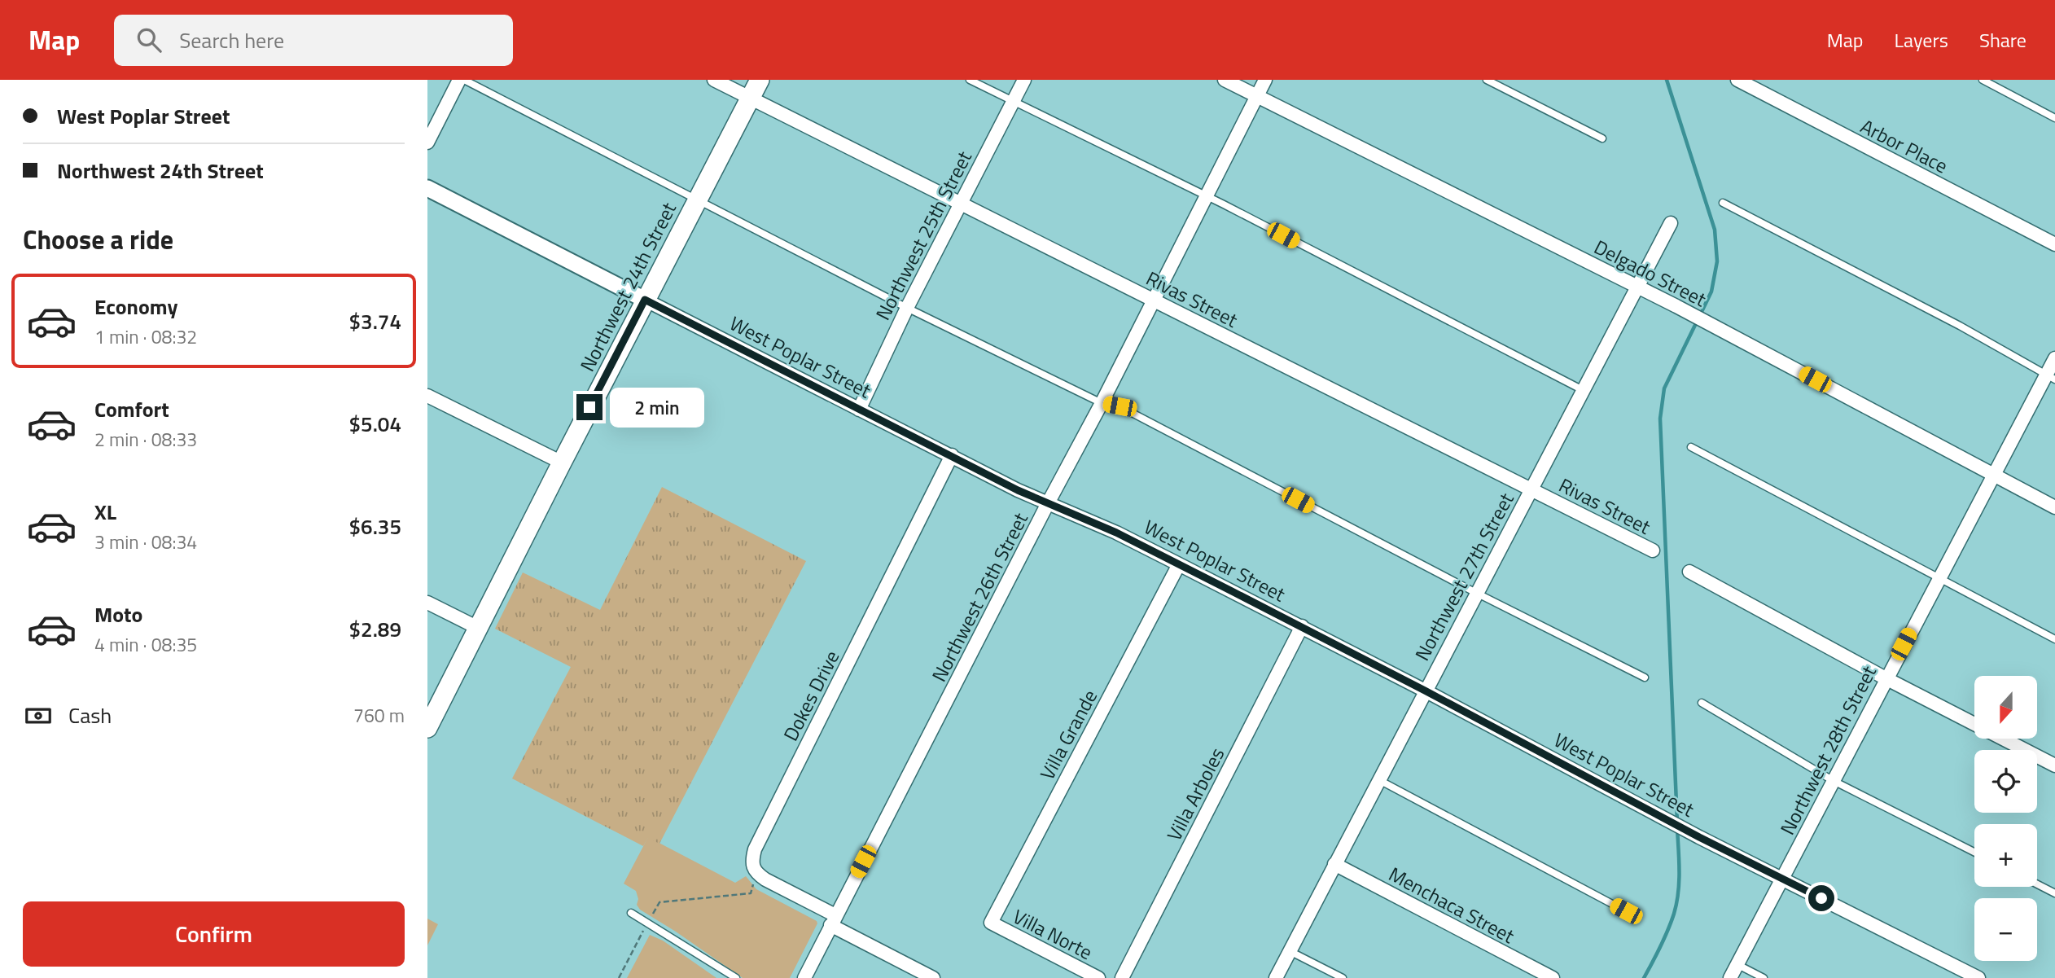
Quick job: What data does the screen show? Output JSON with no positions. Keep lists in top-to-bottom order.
{
  "streets": {
    "main road": ["Northwest 24th Street"],
    "street": [
      "Arbor Place",
      "Northwest 25th Street",
      "Delgado Street",
      "Rivas Street",
      "West Poplar Street",
      "Northwest 27th Street",
      "Northwest 26th Street",
      "Dokes Drive",
      "Villa Grande",
      "Northwest 28th Street",
      "Villa Arboles",
      "Menchaca Street",
      "Villa Norte"
    ]
  },
  "crossings": [
    ["Northwest 25th Street", "Rivas Street"],
    ["Northwest 25th Street", "West Poplar Street"],
    ["Delgado Street", "Northwest 27th Street"],
    ["Delgado Street", "Northwest 26th Street"],
    ["Delgado Street", "Northwest 28th Street"],
    ["Northwest 24th Street", "Rivas Street"],
    ["Northwest 24th Street", "West Poplar Street"],
    ["Rivas Street", "Northwest 27th Street"],
    ["Rivas Street", "Northwest 26th Street"],
    ["West Poplar Street", "Northwest 27th Street"],
    ["West Poplar Street", "Northwest 26th Street"],
    ["West Poplar Street", "Dokes Drive"],
    ["West Poplar Street", "Villa Grande"],
    ["West Poplar Street", "Northwest 28th Street"],
    ["West Poplar Street", "Villa Arboles"],
    ["Northwest 27th Street", "Menchaca Street"],
    ["Villa Grande", "Villa Norte"]
  ],
  "north": "bottom",
  "page": {
    "header": "Map",
    "search": "Search here",
    "nav": ["Map", "Layers", "Share"],
    "banner": ["West Poplar Street", "Northwest 24th Street"],
    "heading": "Choose a ride",
    "list": [
      {
        "name": "Economy",
        "note": "1 min · 08:32",
        "value": "$3.74"
      },
      {
        "name": "Comfort",
        "note": "2 min · 08:33",
        "value": "$5.04"
      },
      {
        "name": "XL",
        "note": "3 min · 08:34",
        "value": "$6.35"
      },
      {
        "name": "Moto",
        "note": "4 min · 08:35",
        "value": "$2.89"
      }
    ],
    "bubble": "2 min",
    "map_buttons": ["+", "−"],
    "pay": ["Cash", "760 m"],
    "buttons": "Confirm"
  }
}
